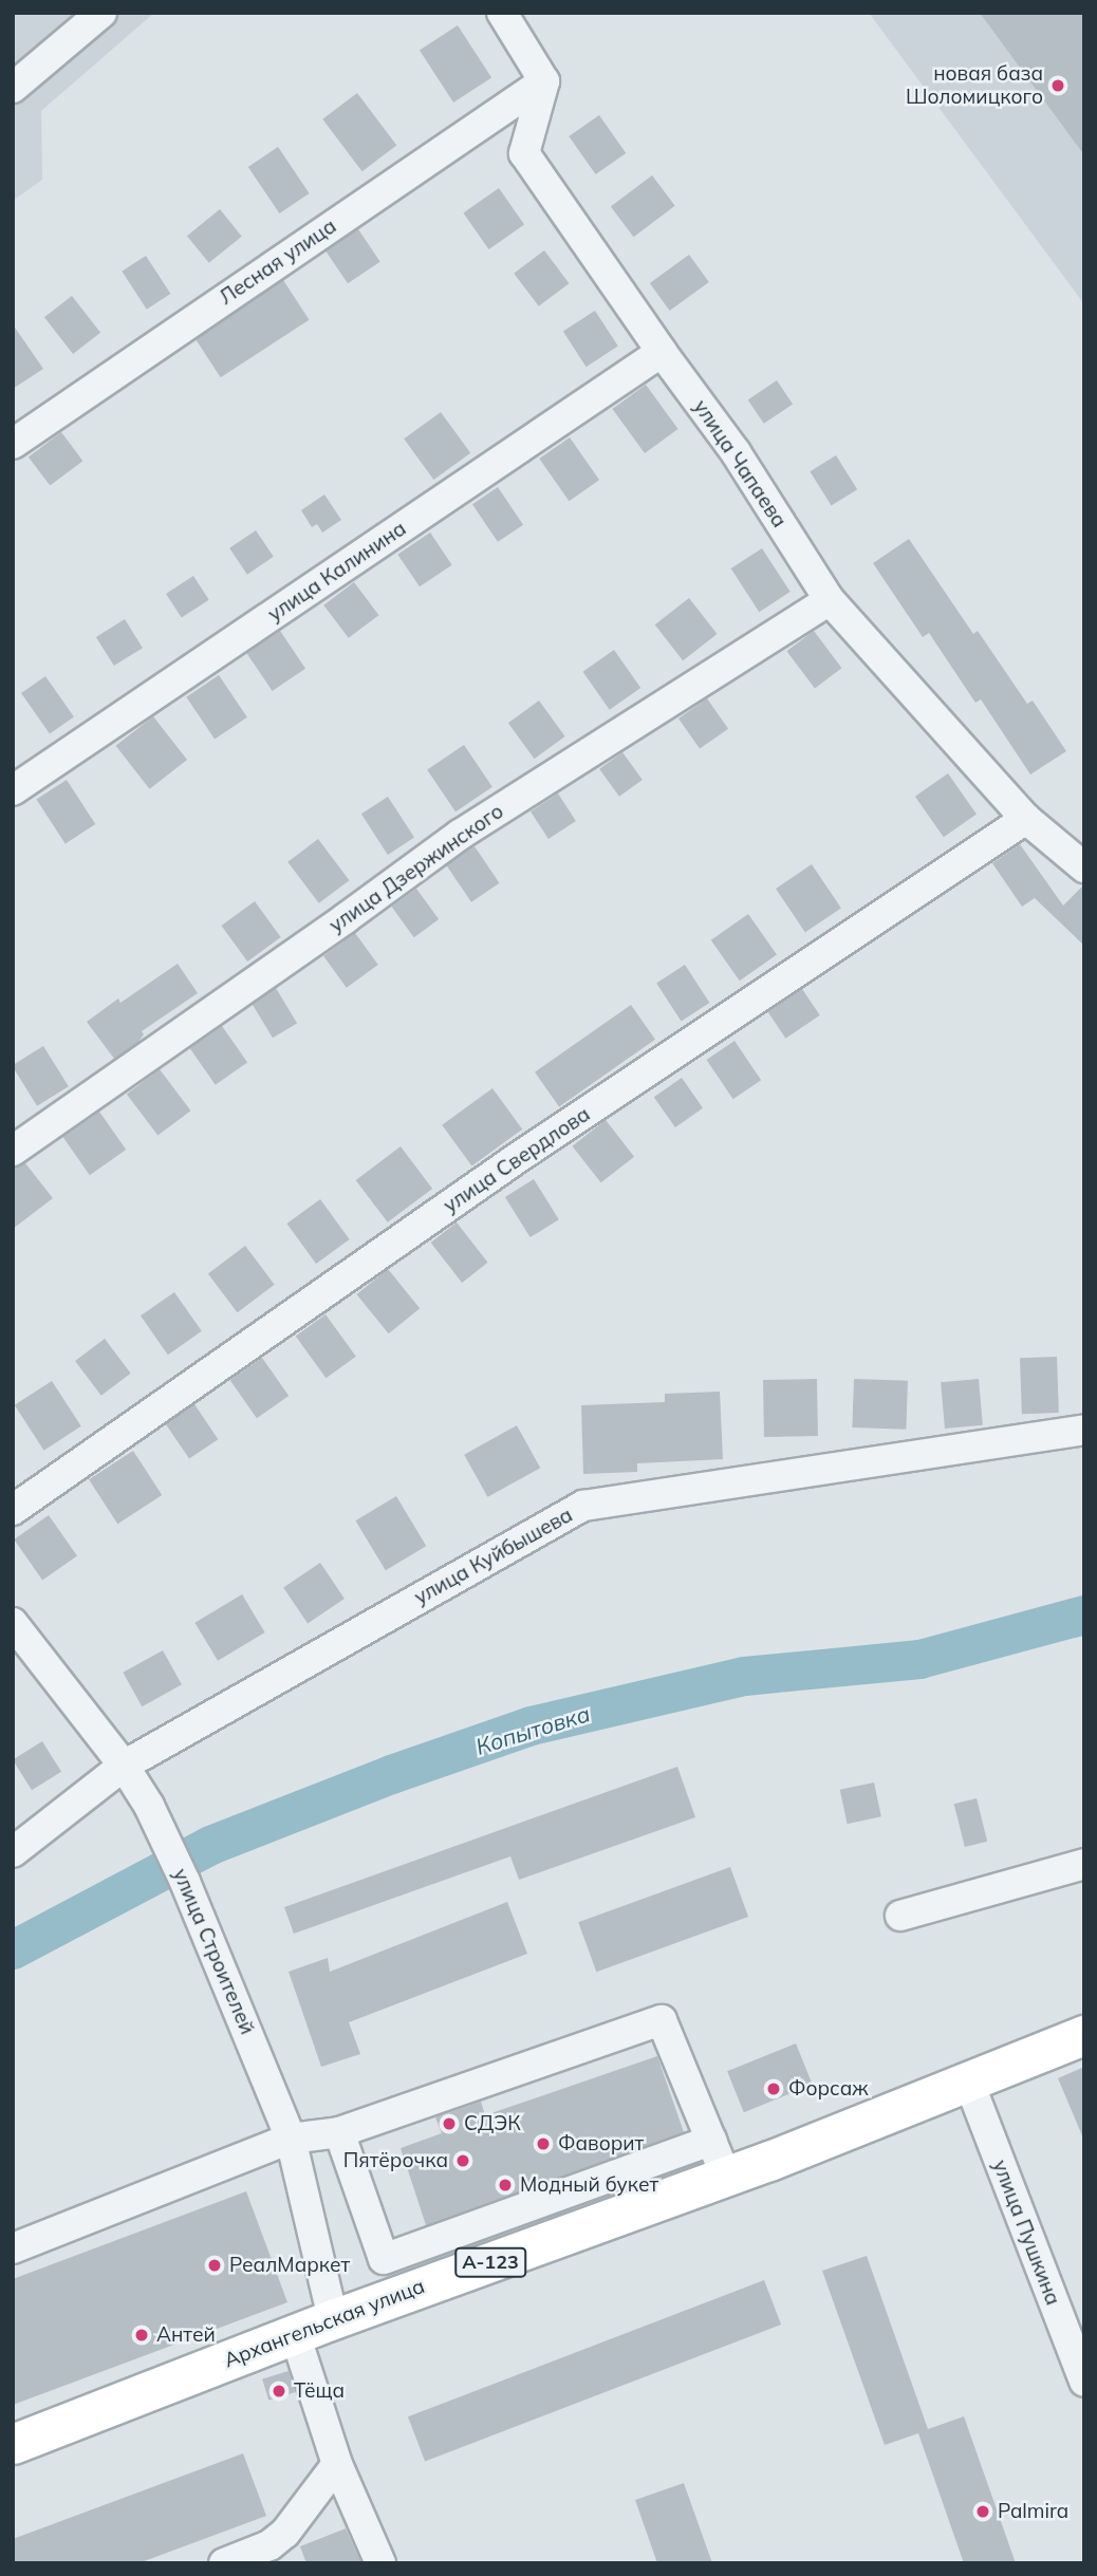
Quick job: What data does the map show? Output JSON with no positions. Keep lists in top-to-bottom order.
{
  "streets": {
    "main road": ["А-123", "Архангельская улица"],
    "street": [
      "Лесная улица",
      "улица Чапаева",
      "улица Калинина",
      "улица Дзержинского",
      "улица Свердлова",
      "улица Куйбышева",
      "улица Строителей",
      "улица Пушкина"
    ]
  },
  "crossings": [
    ["Лесная улица", "улица Чапаева"],
    ["улица Чапаева", "улица Калинина"],
    ["улица Чапаева", "улица Дзержинского"],
    ["улица Чапаева", "улица Свердлова"],
    ["улица Куйбышева", "улица Строителей"],
    ["улица Строителей", "Архангельская улица"],
    ["улица Пушкина", "А-123"],
    ["улица Пушкина", "Архангельская улица"],
    ["А-123", "Архангельская улица"]
  ],
  "water": ["Копытовка"],
  "places": [
    "новая база Шоломицкого",
    "Форсаж",
    "СДЭК",
    "Фаворит",
    "Пятёрочка",
    "Модный букет",
    "РеалМаркет",
    "Антей",
    "Тёща",
    "Palmira"
  ]
}
